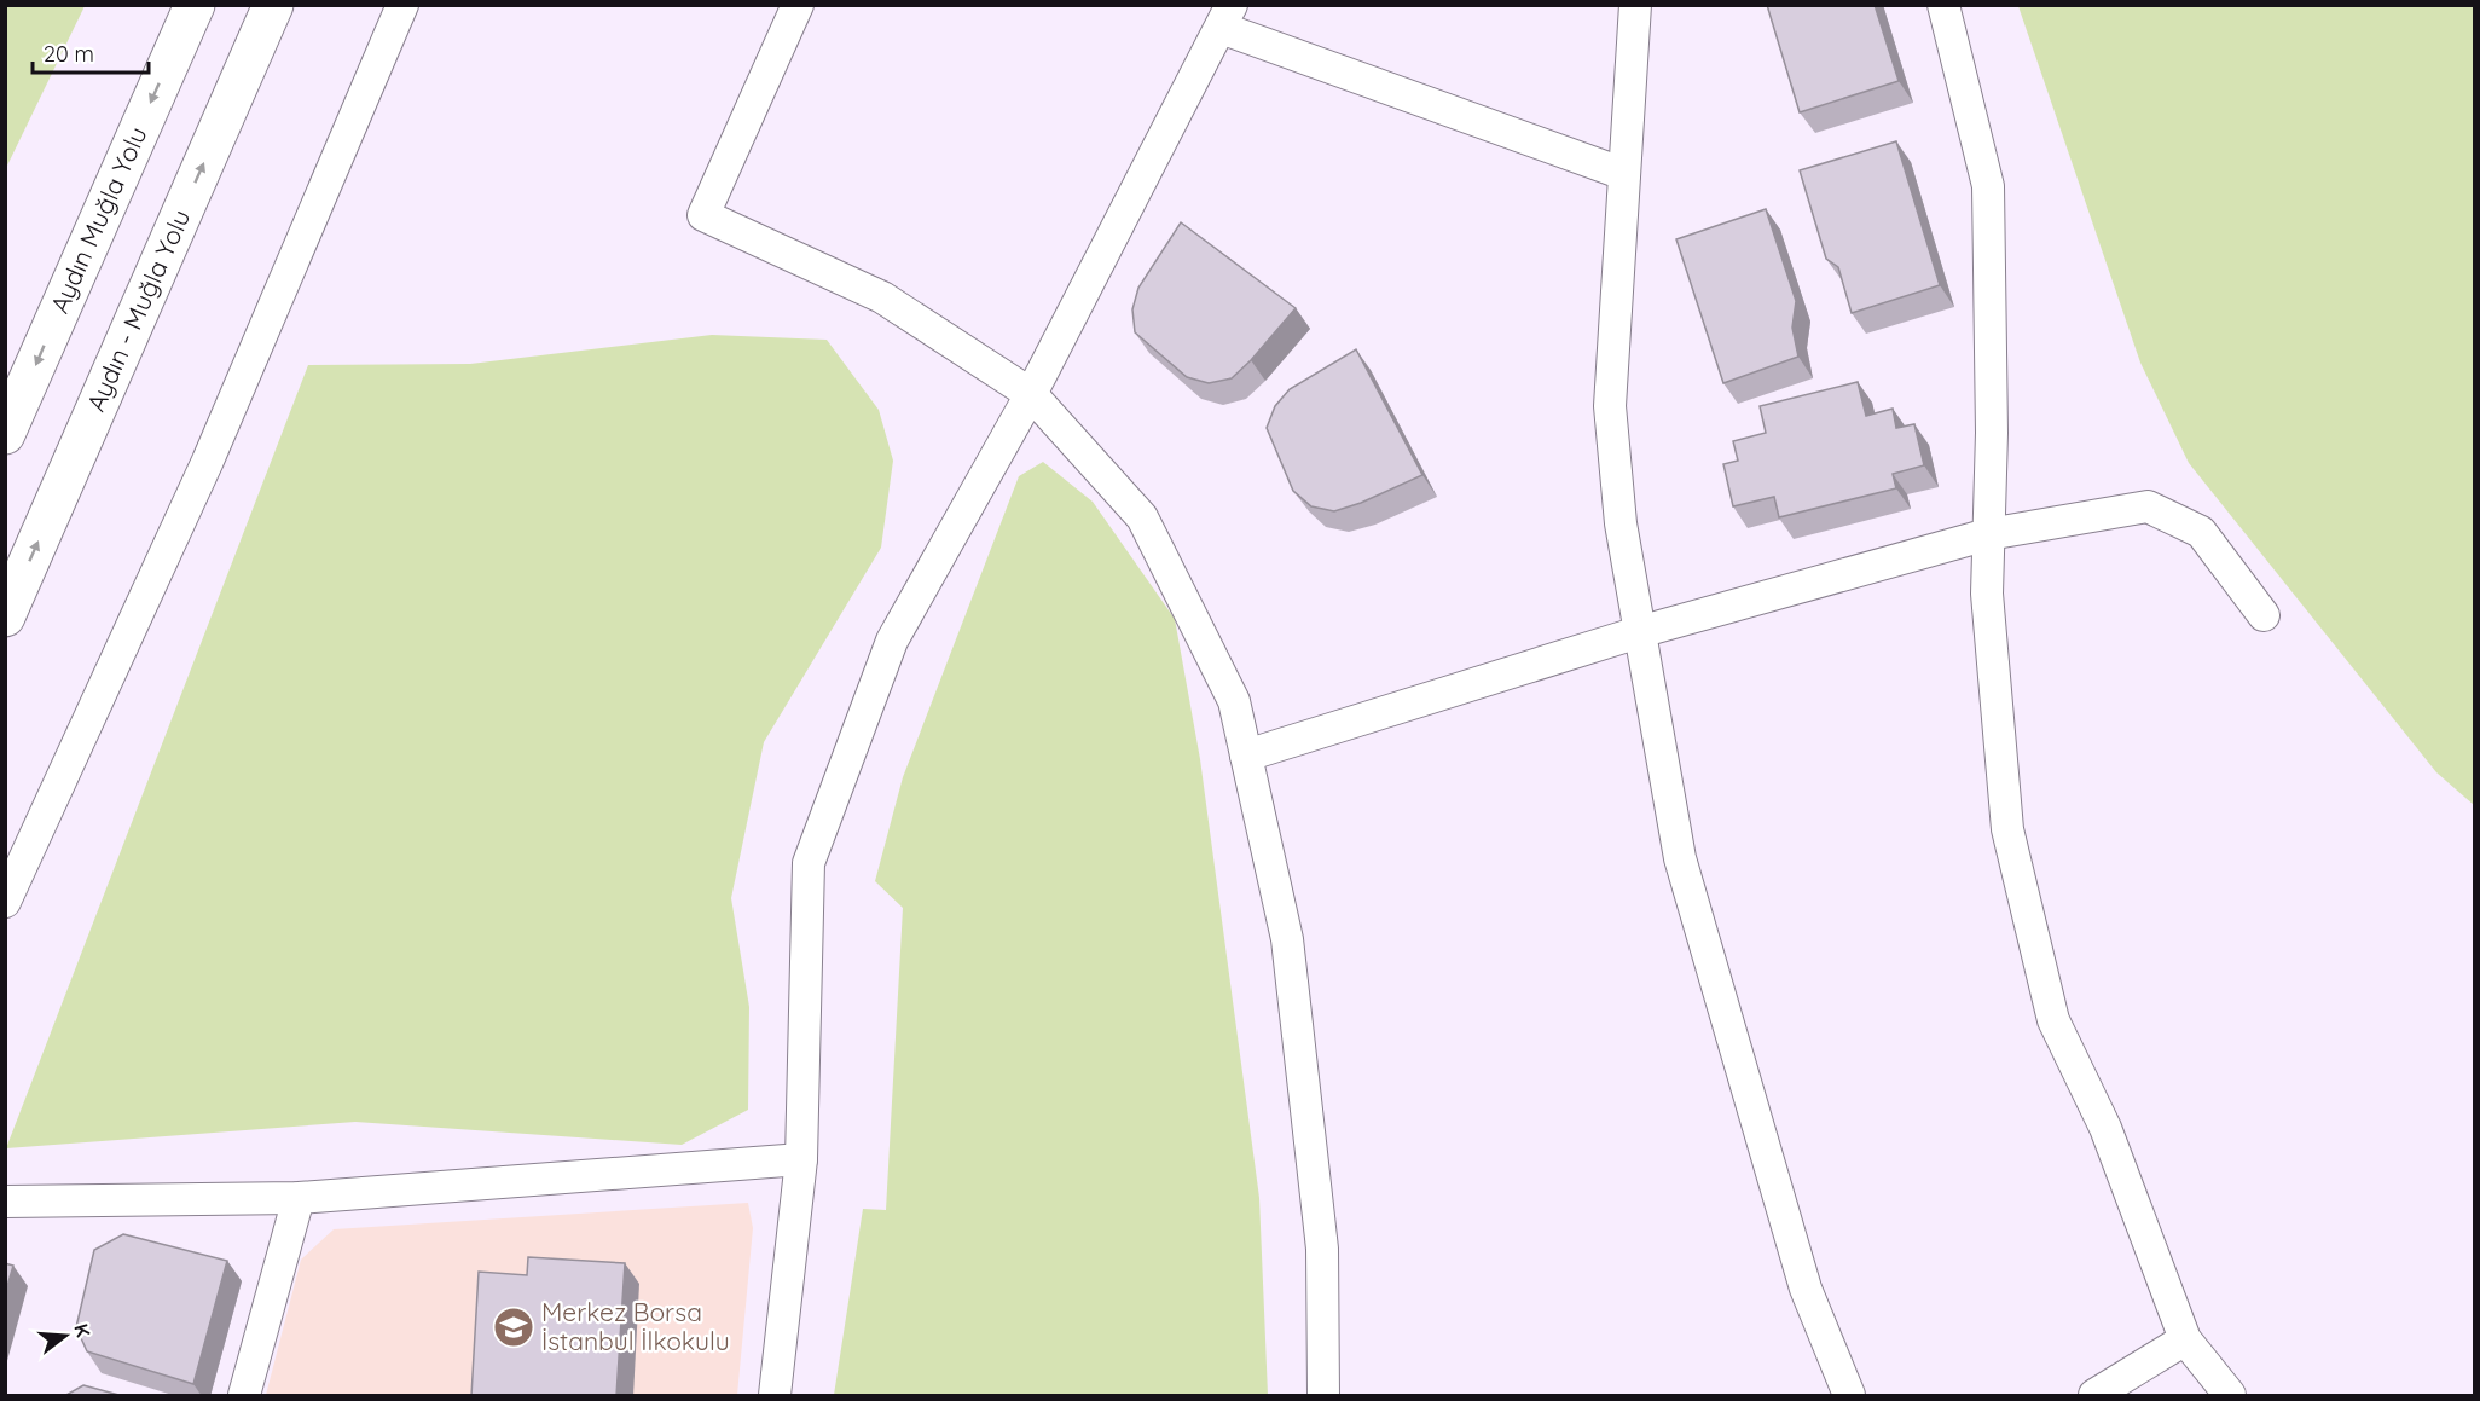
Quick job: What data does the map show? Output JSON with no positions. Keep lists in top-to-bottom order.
{
  "streets": {
    "highway": ["Aydın Muğla Yolu", "Aydın - Muğla Yolu"]
  },
  "one_way": ["Aydın Muğla Yolu", "Aydın - Muğla Yolu"],
  "places": {
    "school or university": ["Merkez Borsa İstanbul İlkokulu"]
  },
  "scale_bar": "20 m",
  "north": "right"
}
